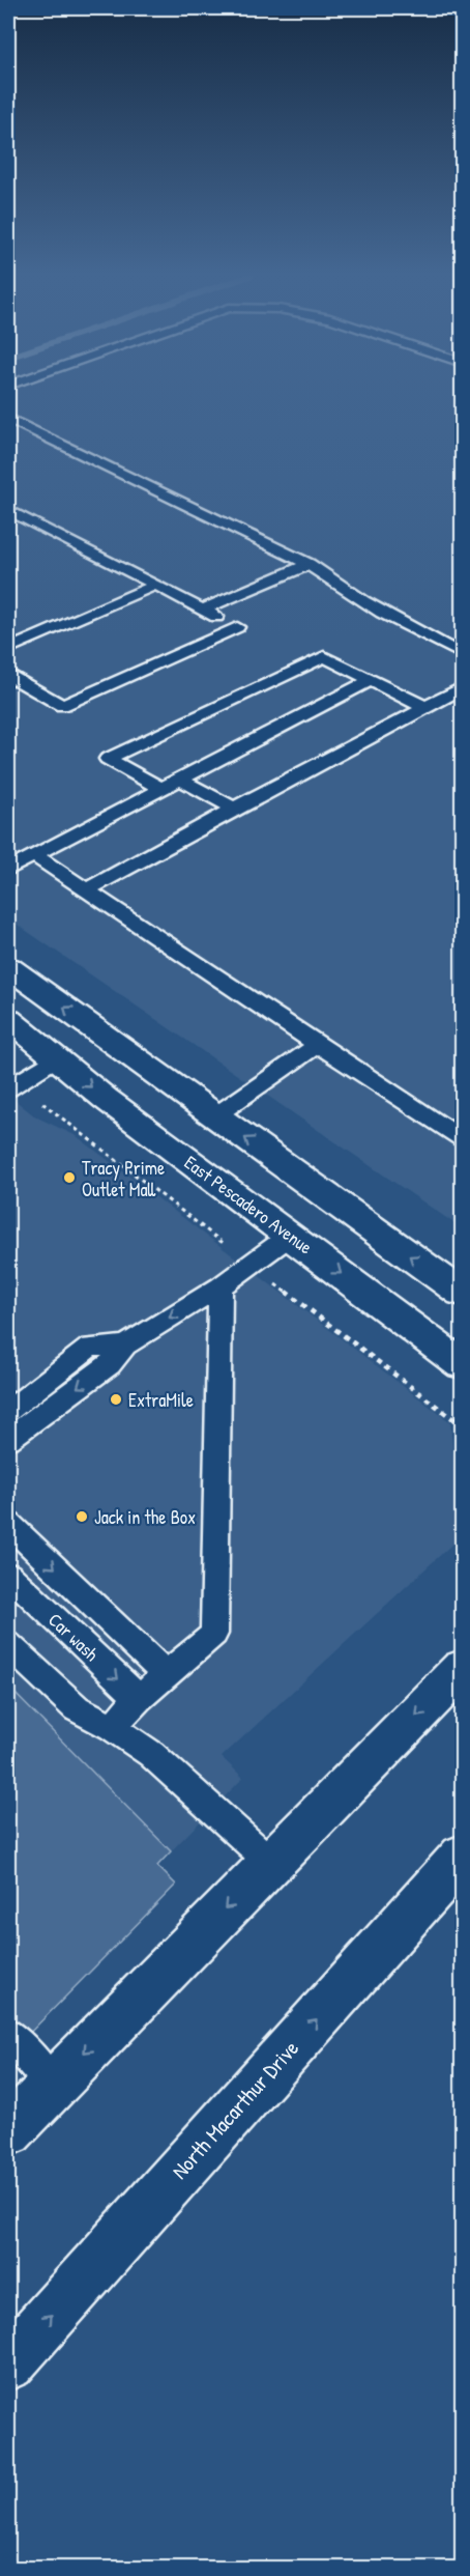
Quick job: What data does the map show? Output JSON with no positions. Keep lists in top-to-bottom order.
{
  "streets": {
    "street": ["East Pescadero Avenue", "North Macarthur Drive"],
    "lane": ["Car wash"]
  },
  "places": ["Tracy Prime Outlet Mall", "ExtraMile", "Jack in the Box"]
}
